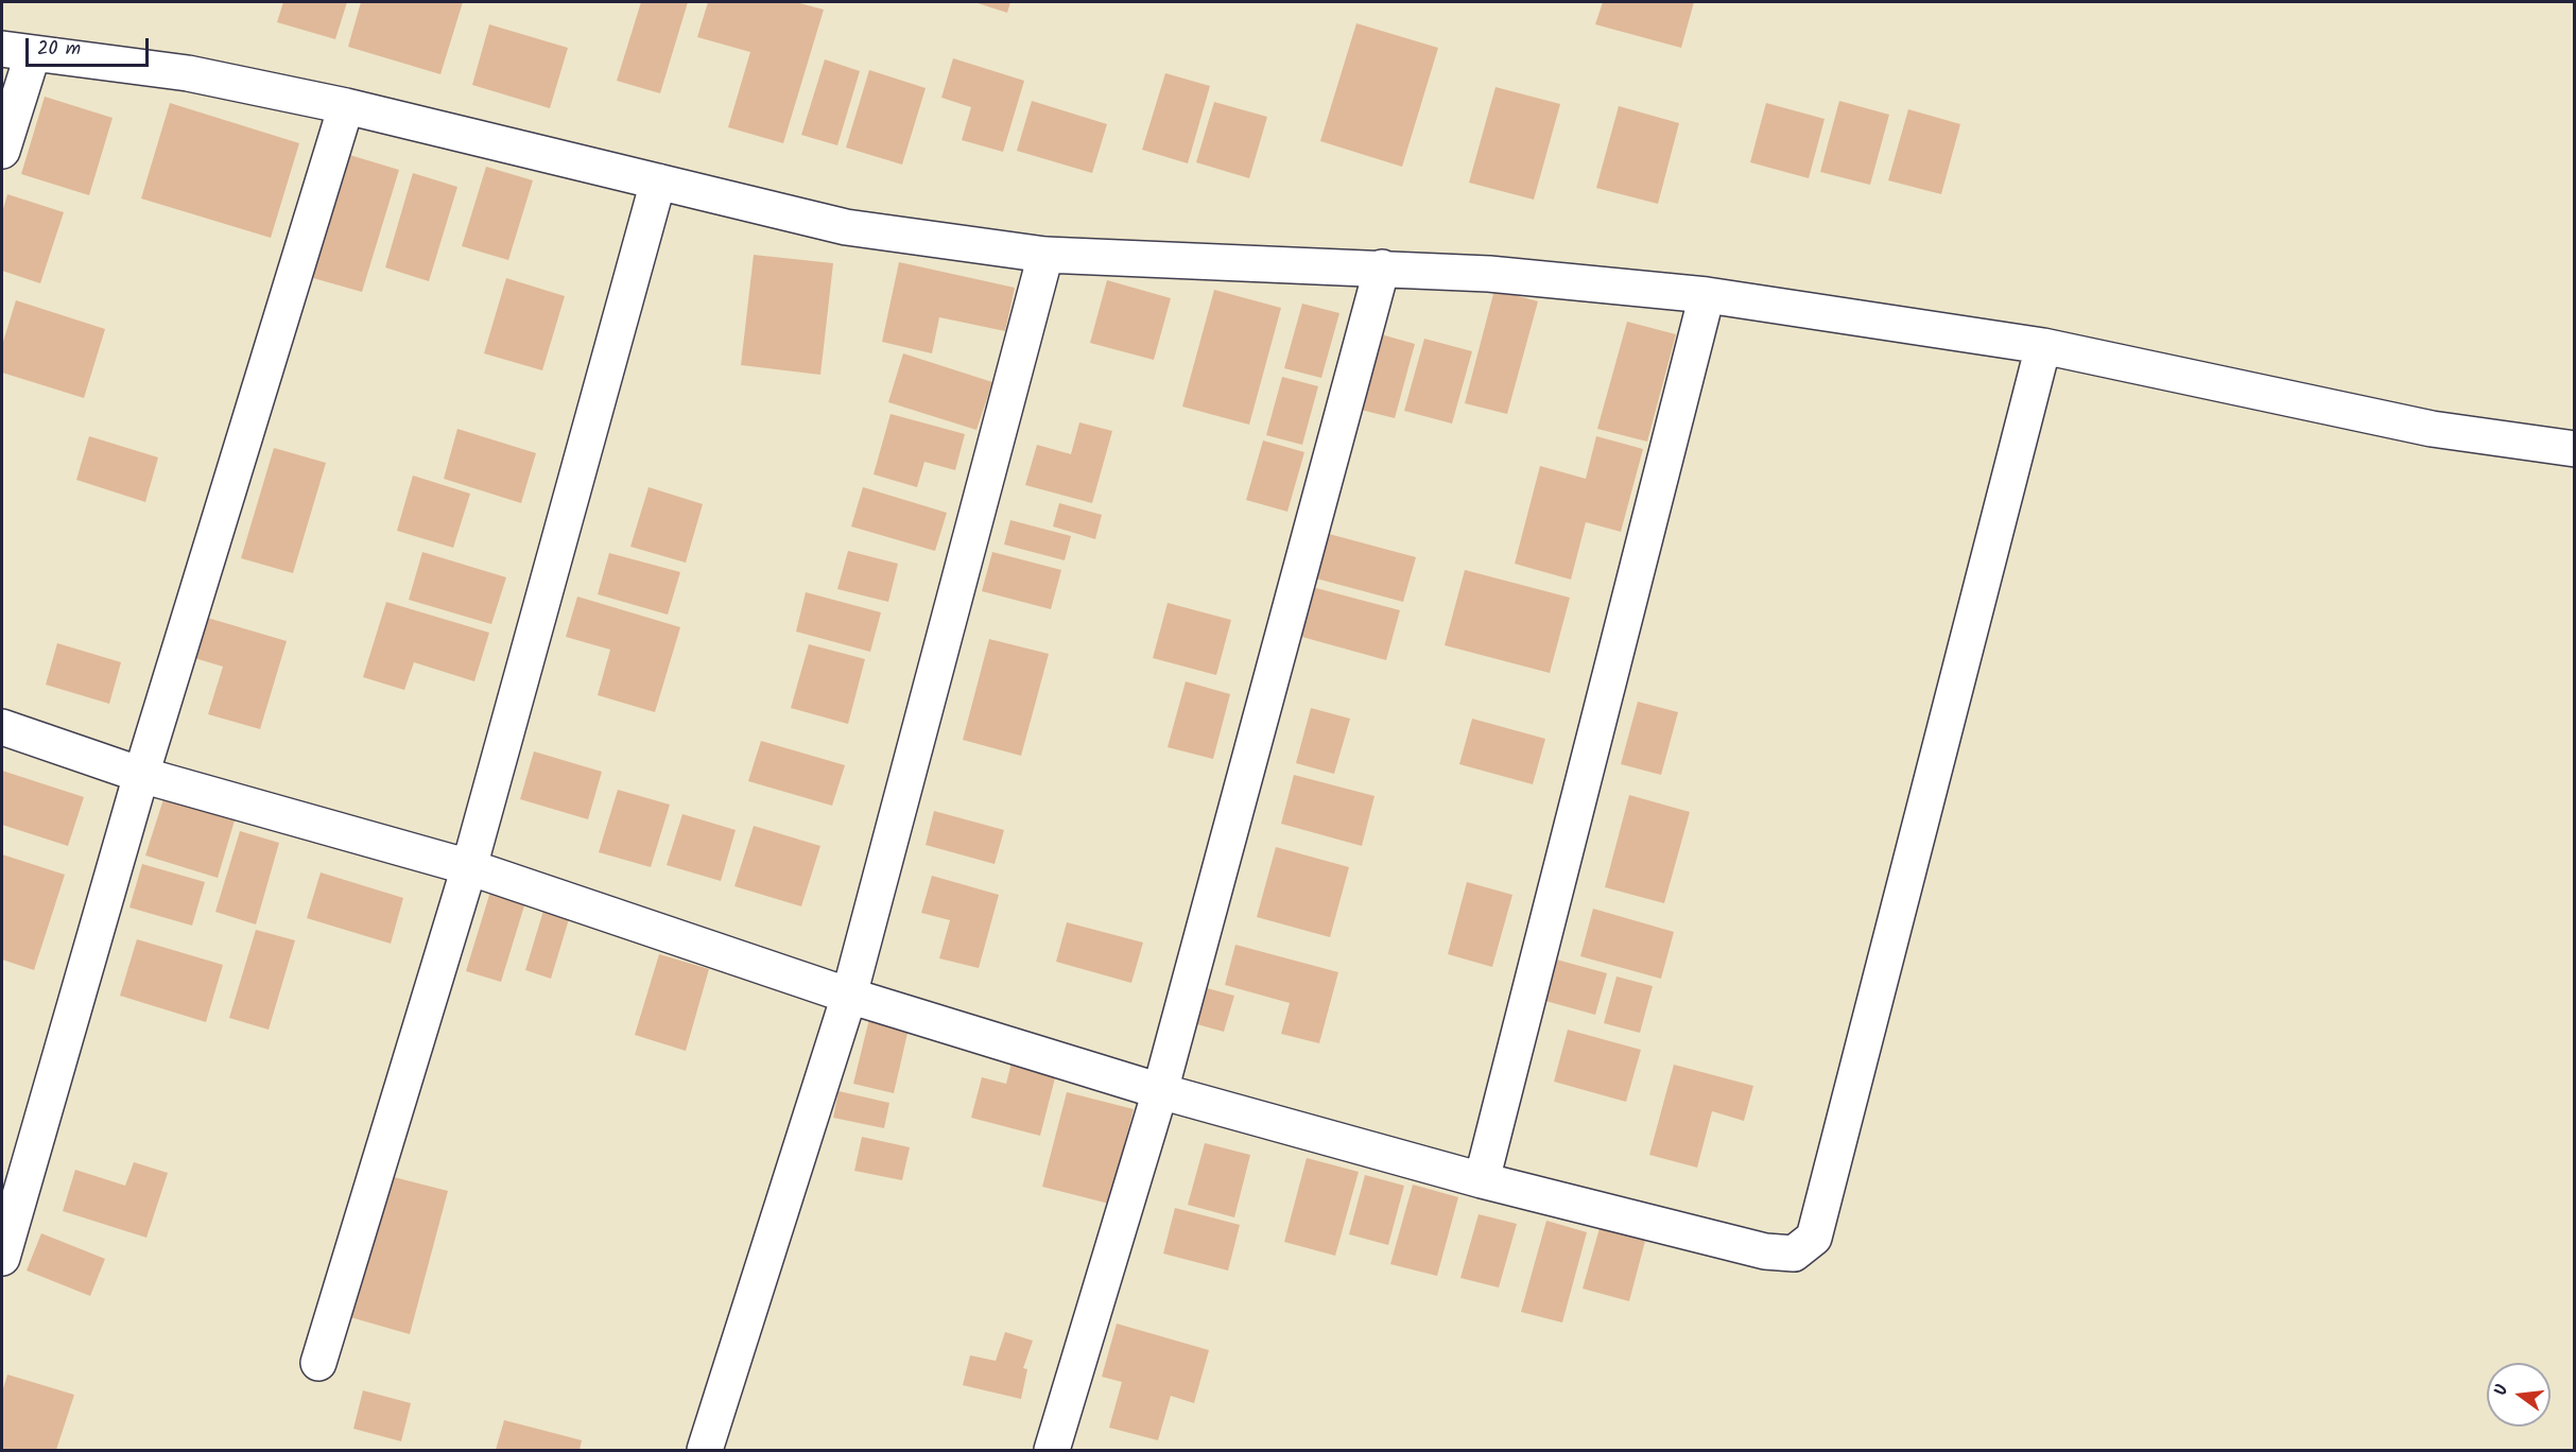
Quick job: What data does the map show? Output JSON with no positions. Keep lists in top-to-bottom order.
{
  "scale_bar": "20 m",
  "north": "left"
}
